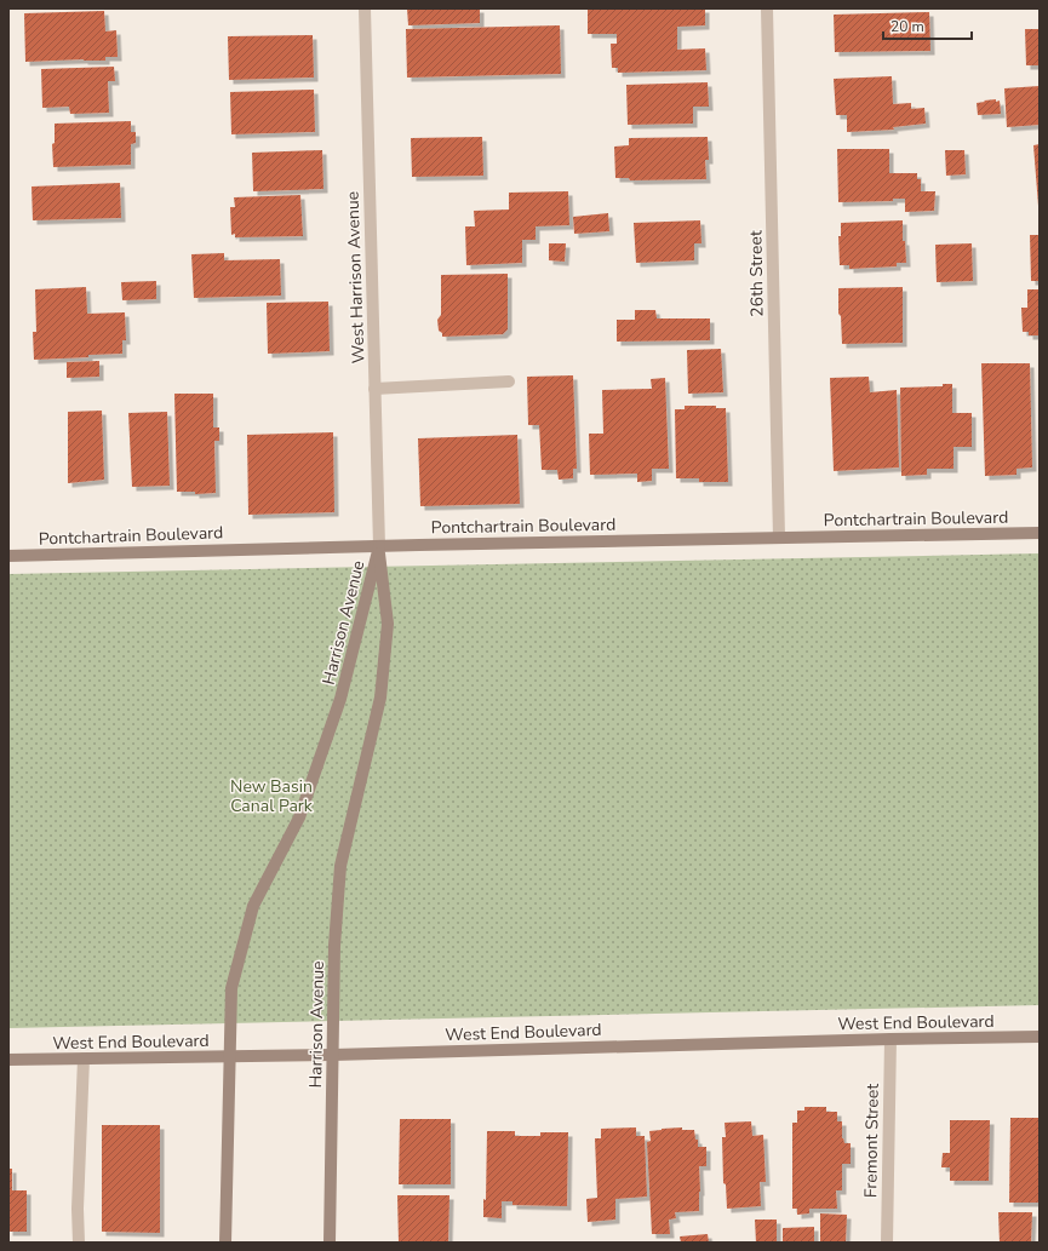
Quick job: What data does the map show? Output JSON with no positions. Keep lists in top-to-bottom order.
{
  "streets": {
    "main road": ["Pontchartrain Boulevard", "Harrison Avenue", "West End Boulevard"],
    "street": ["26th Street", "West Harrison Avenue", "Fremont Street"]
  },
  "crossings": [
    ["26th Street", "Pontchartrain Boulevard"],
    ["West Harrison Avenue", "Pontchartrain Boulevard"],
    ["West Harrison Avenue", "Harrison Avenue"],
    ["Pontchartrain Boulevard", "Harrison Avenue"],
    ["Harrison Avenue", "West End Boulevard"],
    ["West End Boulevard", "Fremont Street"]
  ],
  "parks": ["New Basin Canal Park"],
  "scale_bar": "20 m"
}
